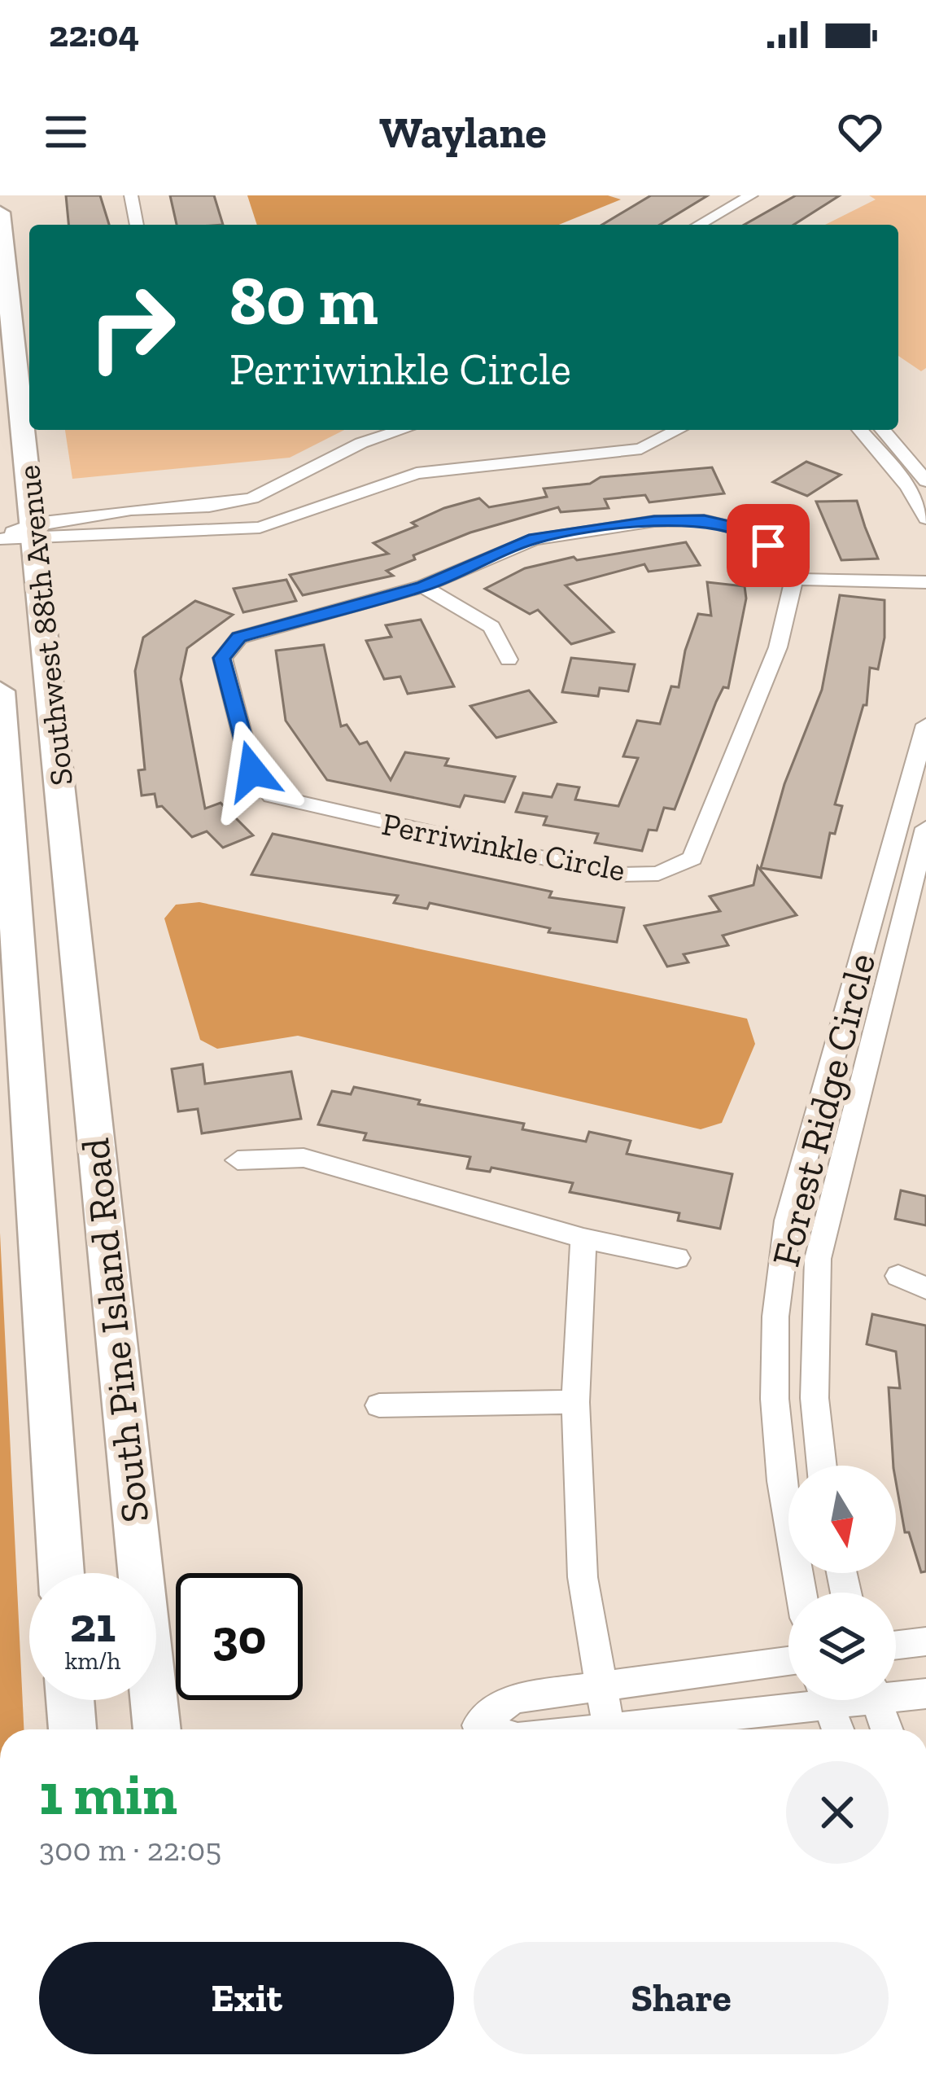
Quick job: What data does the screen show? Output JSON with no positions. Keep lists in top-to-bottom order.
{
  "streets": {
    "main road": ["Southwest 88th Avenue", "South Pine Island Road"],
    "street": ["Perriwinkle Circle", "Forest Ridge Circle"]
  },
  "crossings": [
    ["Southwest 88th Avenue", "South Pine Island Road"]
  ],
  "north": "bottom",
  "page": {
    "status": "22:04",
    "header": "Waylane",
    "turn": ["80 m", "Perriwinkle Circle"],
    "speed": "21 km/h",
    "limit": "30",
    "heading": ["1 min", "300 m · 22:05"],
    "buttons": ["Exit", "Share"]
  }
}
